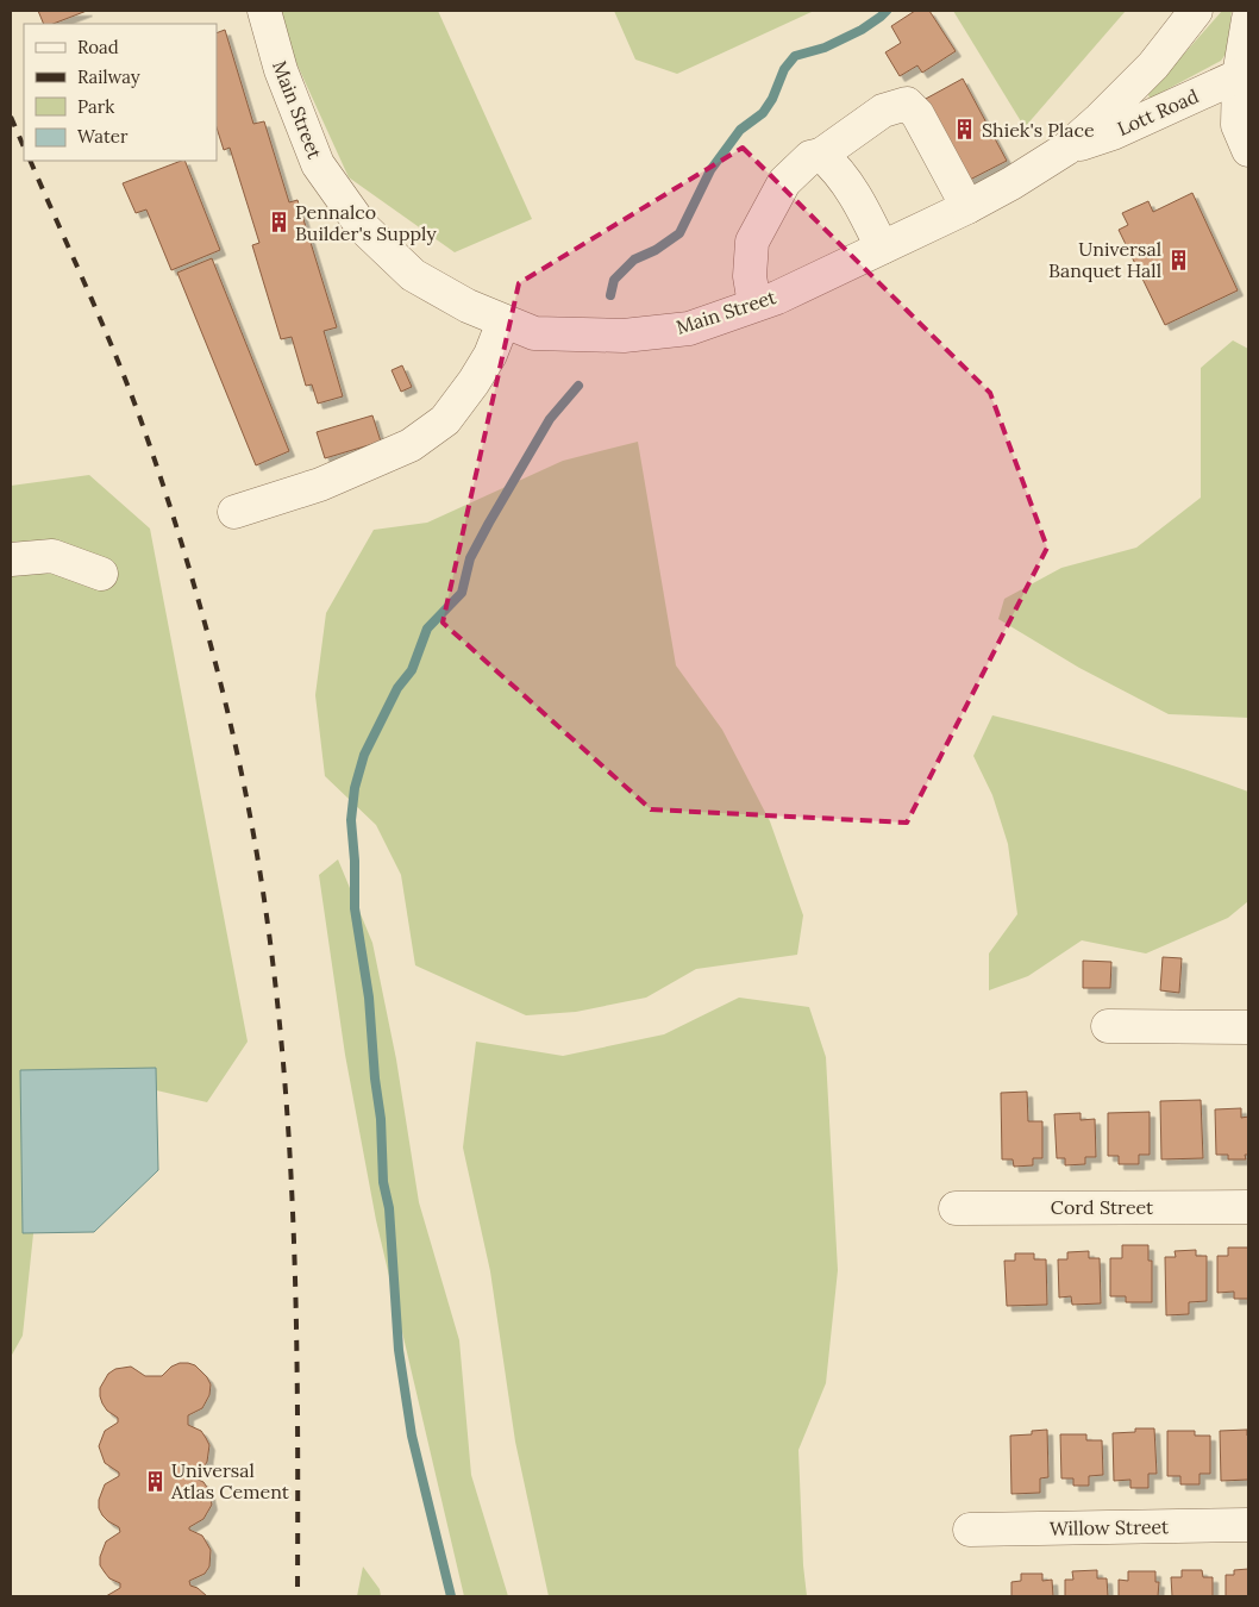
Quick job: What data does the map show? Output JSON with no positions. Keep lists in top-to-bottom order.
{
  "streets": {
    "street": [
      "Main Street",
      "Lott Road",
      "Cord Street",
      "Willow Street"
    ]
  },
  "crossings": [
    ["Main Street", "Lott Road"]
  ],
  "places": {
    "building": [
      "Shiek's Place",
      "Pennalco Builder's Supply",
      "Universal Banquet Hall",
      "Universal Atlas Cement"
    ]
  },
  "legend": [
    "Road",
    "Railway",
    "Park",
    "Water"
  ]
}
